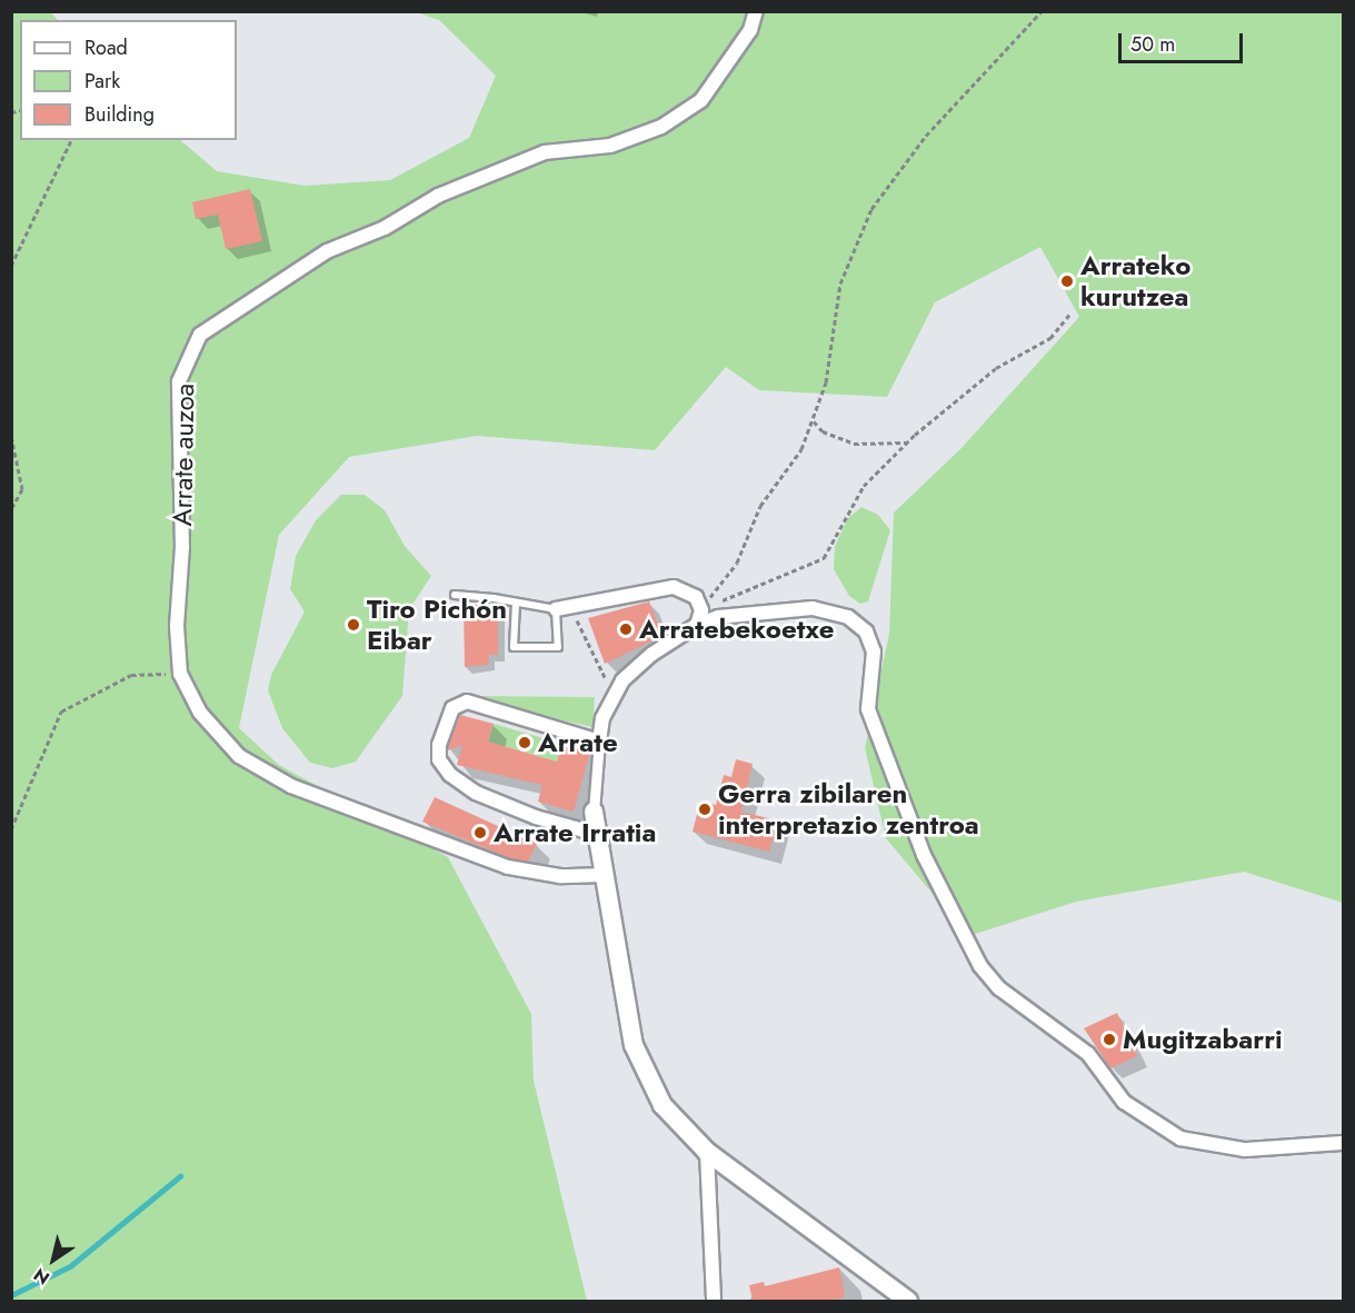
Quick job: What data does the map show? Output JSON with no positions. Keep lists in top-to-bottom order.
{
  "streets": {
    "street": ["Arrate auzoa"]
  },
  "places": [
    "Arrateko kurutzea",
    "Tiro Pichón Eibar",
    "Arratebekoetxe",
    "Arrate",
    "Gerra zibilaren interpretazio zentroa",
    "Arrate Irratia",
    "Mugitzabarri"
  ],
  "legend": ["Road", "Park", "Building"],
  "scale_bar": "50 m",
  "north": "bottom left"
}
